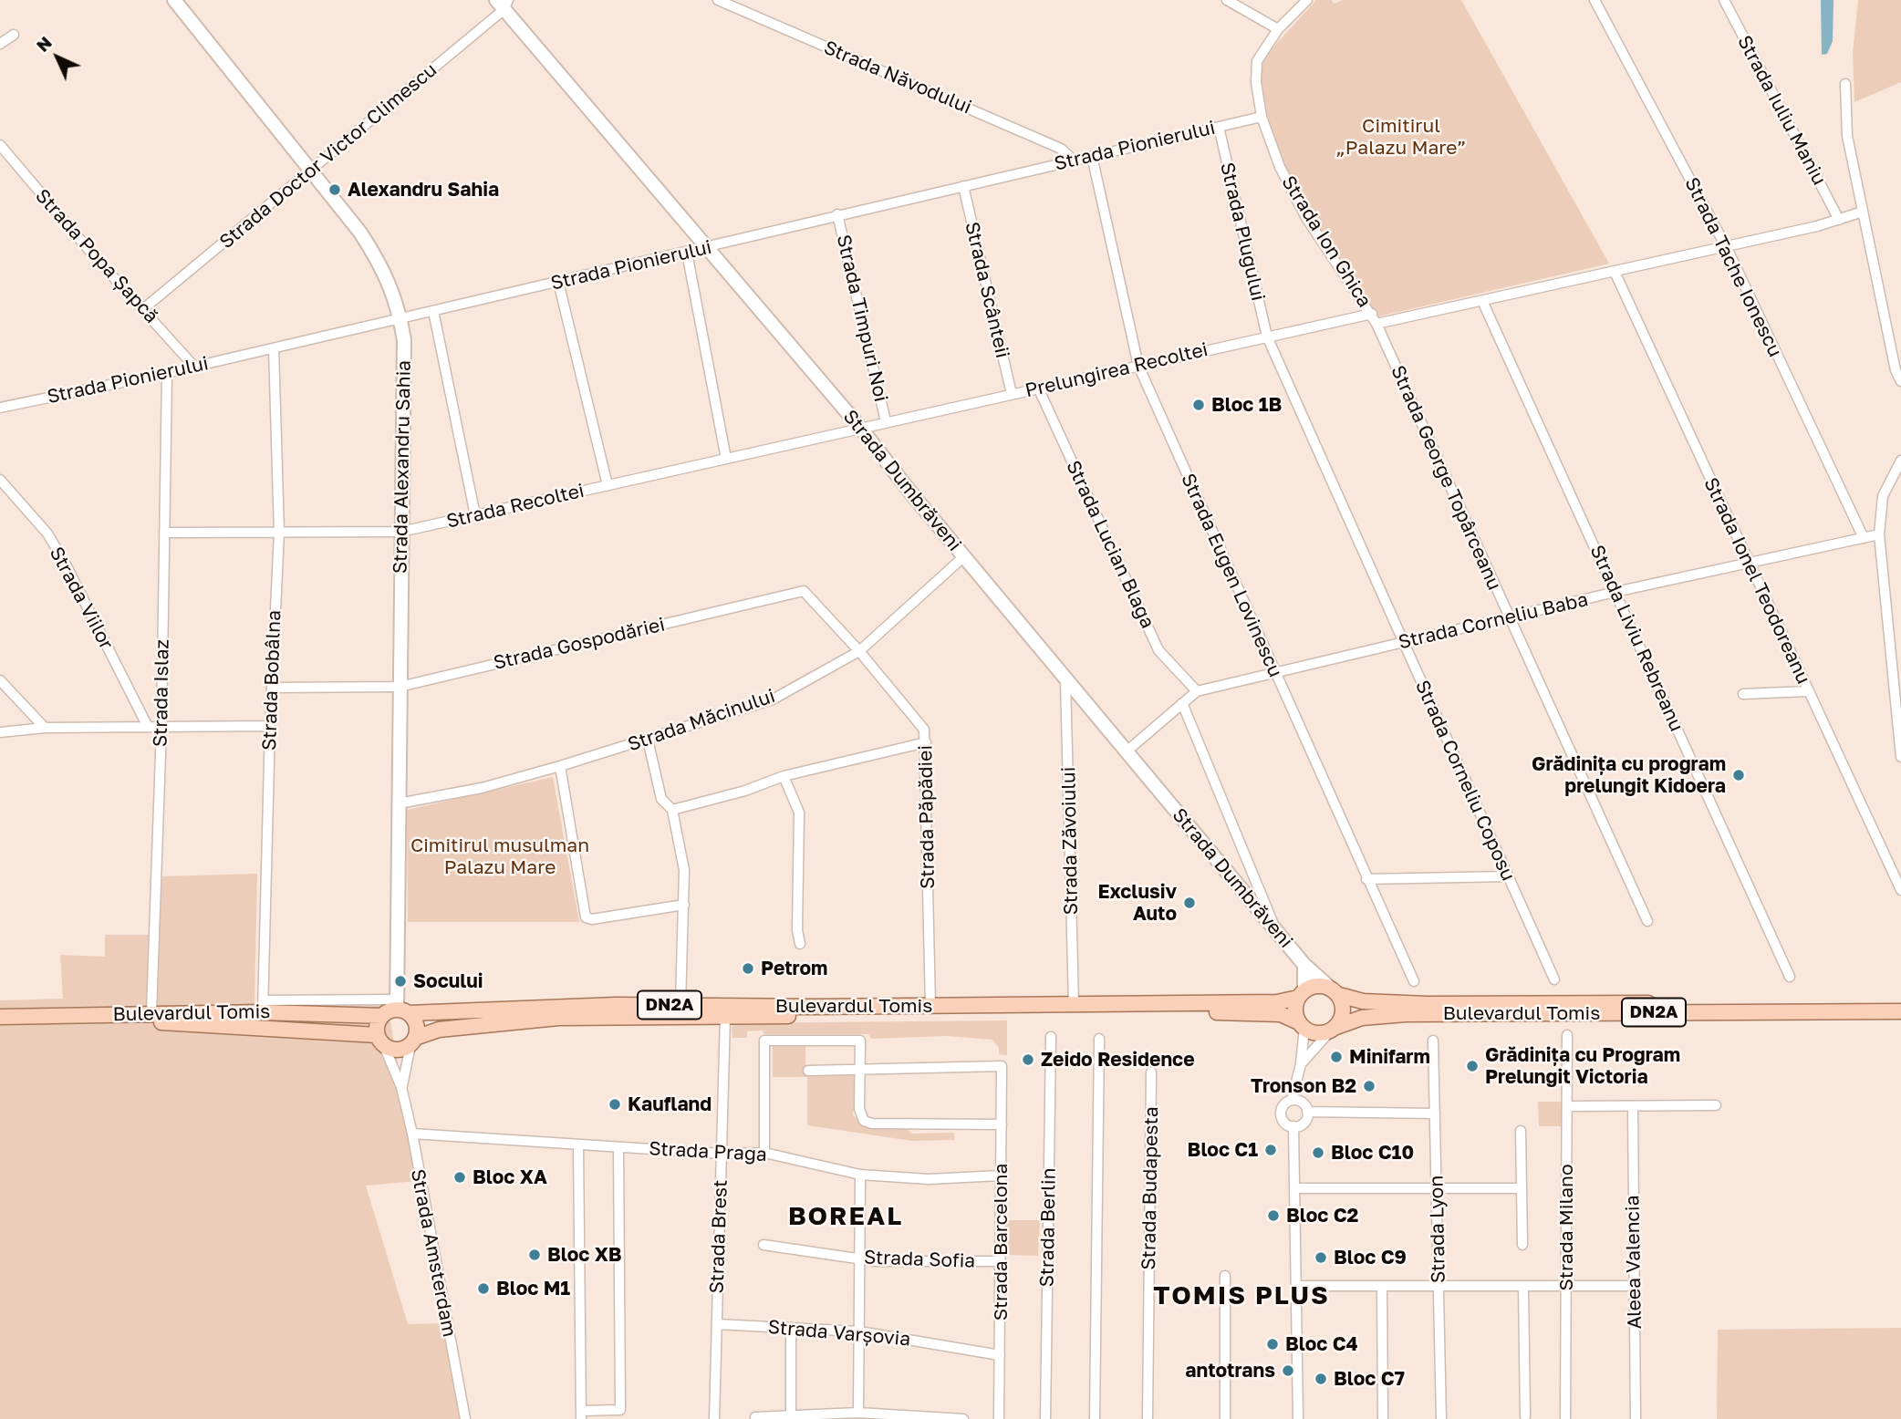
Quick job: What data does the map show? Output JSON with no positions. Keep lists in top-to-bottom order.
{
  "streets": {
    "main road": ["DN2A", "Bulevardul Tomis"],
    "street": [
      "Strada Năvodului",
      "Strada Iuliu Maniu",
      "Strada Pionierului",
      "Strada Doctor Victor Climescu",
      "Strada Plugului",
      "Strada Ion Ghica",
      "Strada Popa Șapcă",
      "Strada Tache Ionescu",
      "Strada Scânteii",
      "Strada Timpuri Noi",
      "Prelungirea Recoltei",
      "Strada Alexandru Sahia",
      "Strada George Topârceanu",
      "Strada Dumbrăveni",
      "Strada Recoltei",
      "Strada Lucian Blaga",
      "Strada Eugen Lovinescu",
      "Strada Ionel Teodoreanu",
      "Strada Viilor",
      "Strada Corneliu Baba",
      "Strada Liviu Rebreanu",
      "Strada Gospodăriei",
      "Strada Bobâlna",
      "Strada Islaz",
      "Strada Măcinului",
      "Strada Corneliu Coposu",
      "Strada Păpădiei",
      "Strada Zăvoiului",
      "Strada Praga",
      "Strada Budapesta",
      "Strada Berlin",
      "Strada Milano",
      "Strada Lyon",
      "Strada Brest",
      "Strada Barcelona",
      "Strada Amsterdam",
      "Strada Sofia",
      "Aleea Valencia",
      "Strada Varșovia"
    ]
  },
  "crossings": [
    ["Strada Năvodului", "Strada Pionierului"],
    ["Strada Pionierului", "Strada Plugului"],
    ["Strada Pionierului", "Strada Ion Ghica"],
    ["Strada Pionierului", "Strada Popa Șapcă"],
    ["Strada Pionierului", "Strada Scânteii"],
    ["Strada Pionierului", "Strada Timpuri Noi"],
    ["Strada Pionierului", "Strada Alexandru Sahia"],
    ["Strada Pionierului", "Strada Dumbrăveni"],
    ["Strada Pionierului", "Strada Eugen Lovinescu"],
    ["Strada Pionierului", "Strada Bobâlna"],
    ["Strada Pionierului", "Strada Islaz"],
    ["Strada Doctor Victor Climescu", "Strada Popa Șapcă"],
    ["Strada Doctor Victor Climescu", "Strada Alexandru Sahia"],
    ["Strada Doctor Victor Climescu", "Strada Dumbrăveni"],
    ["Strada Plugului", "Prelungirea Recoltei"],
    ["Strada Plugului", "Strada Corneliu Coposu"],
    ["Strada Ion Ghica", "Prelungirea Recoltei"],
    ["Strada Ion Ghica", "Strada George Topârceanu"],
    ["Strada Tache Ionescu", "Strada Corneliu Baba"],
    ["Strada Scânteii", "Prelungirea Recoltei"],
    ["Strada Timpuri Noi", "Prelungirea Recoltei"],
    ["Prelungirea Recoltei", "Strada George Topârceanu"],
    ["Prelungirea Recoltei", "Strada Dumbrăveni"],
    ["Prelungirea Recoltei", "Strada Recoltei"],
    ["Prelungirea Recoltei", "Strada Lucian Blaga"],
    ["Prelungirea Recoltei", "Strada Eugen Lovinescu"],
    ["Prelungirea Recoltei", "Strada Corneliu Coposu"],
    ["Strada Alexandru Sahia", "Strada Recoltei"],
    ["Strada Alexandru Sahia", "Strada Gospodăriei"],
    ["Strada Alexandru Sahia", "Strada Măcinului"],
    ["Strada Alexandru Sahia", "Bulevardul Tomis"],
    ["Strada Alexandru Sahia", "Strada Amsterdam"],
    ["Strada George Topârceanu", "Strada Corneliu Baba"],
    ["Strada Dumbrăveni", "Strada Recoltei"],
    ["Strada Dumbrăveni", "Strada Corneliu Baba"],
    ["Strada Dumbrăveni", "Strada Măcinului"],
    ["Strada Dumbrăveni", "Strada Zăvoiului"],
    ["Strada Dumbrăveni", "DN2A"],
    ["Strada Dumbrăveni", "Bulevardul Tomis"],
    ["Strada Recoltei", "Strada Bobâlna"],
    ["Strada Recoltei", "Strada Islaz"],
    ["Strada Lucian Blaga", "Strada Corneliu Baba"],
    ["Strada Eugen Lovinescu", "Strada Corneliu Baba"],
    ["Strada Ionel Teodoreanu", "Strada Corneliu Baba"],
    ["Strada Corneliu Baba", "Strada Liviu Rebreanu"],
    ["Strada Corneliu Baba", "Strada Corneliu Coposu"],
    ["Strada Gospodăriei", "Strada Bobâlna"],
    ["Strada Gospodăriei", "Strada Măcinului"],
    ["Strada Gospodăriei", "Strada Păpădiei"],
    ["Strada Bobâlna", "Bulevardul Tomis"],
    ["Strada Islaz", "Bulevardul Tomis"],
    ["Strada Măcinului", "Strada Păpădiei"],
    ["Strada Păpădiei", "Bulevardul Tomis"],
    ["Strada Zăvoiului", "Bulevardul Tomis"],
    ["DN2A", "Bulevardul Tomis"],
    ["Bulevardul Tomis", "Strada Brest"],
    ["Bulevardul Tomis", "Strada Amsterdam"],
    ["Strada Praga", "Strada Brest"],
    ["Strada Praga", "Strada Barcelona"],
    ["Strada Praga", "Strada Amsterdam"],
    ["Strada Brest", "Strada Varșovia"],
    ["Strada Barcelona", "Strada Sofia"],
    ["Strada Barcelona", "Strada Varșovia"]
  ],
  "districts": ["BOREAL", "TOMIS PLUS"],
  "parks": ["Cimitirul „Palazu Mare”", "Cimitirul musulman Palazu Mare"],
  "places": [
    "Alexandru Sahia",
    "Bloc 1B",
    "Grădinița cu program prelungit Kidoera",
    "Exclusiv Auto",
    "Petrom",
    "Socului",
    "Minifarm",
    "Zeido Residence",
    "Grădinița cu Program Prelungit Victoria",
    "Tronson B2",
    "Kaufland",
    "Bloc C1",
    "Bloc C10",
    "Bloc XA",
    "Bloc C2",
    "Bloc XB",
    "Bloc C9",
    "Bloc M1",
    "Bloc C4",
    "antotrans",
    "Bloc C7"
  ],
  "north": "top left"
}
